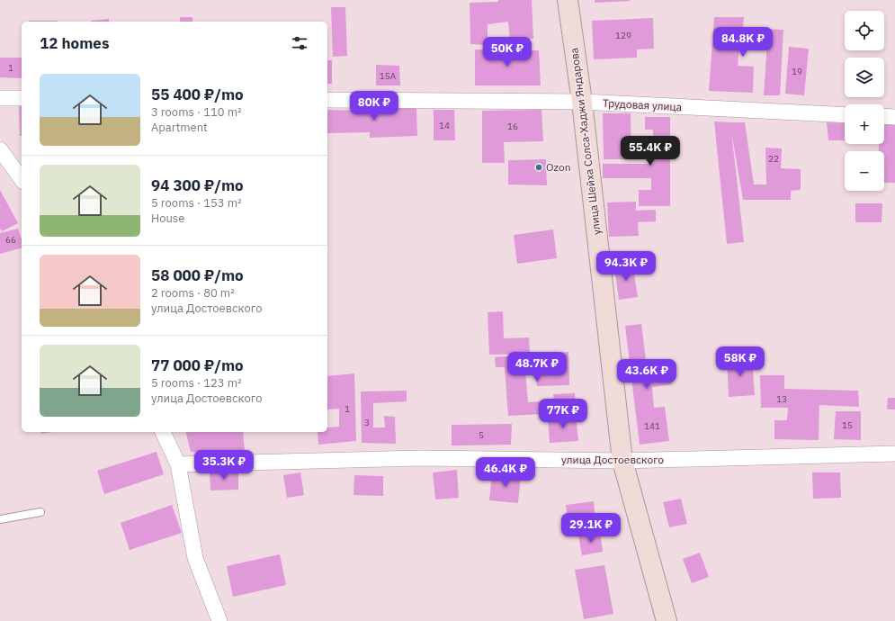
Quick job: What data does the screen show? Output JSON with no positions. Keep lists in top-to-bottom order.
{
  "streets": {
    "main road": ["улица Шейха Солса-Хаджи Яндарова"],
    "street": ["Трудовая улица", "улица Достоевского"]
  },
  "crossings": [
    ["Трудовая улица", "улица Шейха Солса-Хаджи Яндарова"],
    ["улица Шейха Солса-Хаджи Яндарова", "улица Достоевского"]
  ],
  "places": ["Ozon"],
  "house_numbers": [
    "129",
    "1",
    "19",
    "15А",
    "14",
    "16",
    "22",
    "66",
    "13",
    "1",
    "3",
    "15",
    "141",
    "5"
  ],
  "page": {
    "map_buttons": ["+", "−"],
    "heading": "12 homes",
    "price": [
      "84.8K ₽",
      "50K ₽",
      "80K ₽",
      "55.4K ₽",
      "94.3K ₽",
      "58K ₽",
      "48.7K ₽",
      "43.6K ₽",
      "77K ₽",
      "35.3K ₽",
      "46.4K ₽",
      "29.1K ₽"
    ],
    "list": [
      {
        "name": "55 400 ₽/mo",
        "note": "3 rooms · 110 m² · Apartment"
      },
      {
        "name": "94 300 ₽/mo",
        "note": "5 rooms · 153 m² · House"
      },
      {
        "name": "58 000 ₽/mo",
        "note": "2 rooms · 80 m² · улица Достоевского"
      },
      {
        "name": "77 000 ₽/mo",
        "note": "5 rooms · 123 m² · улица Достоевского"
      }
    ]
  }
}
